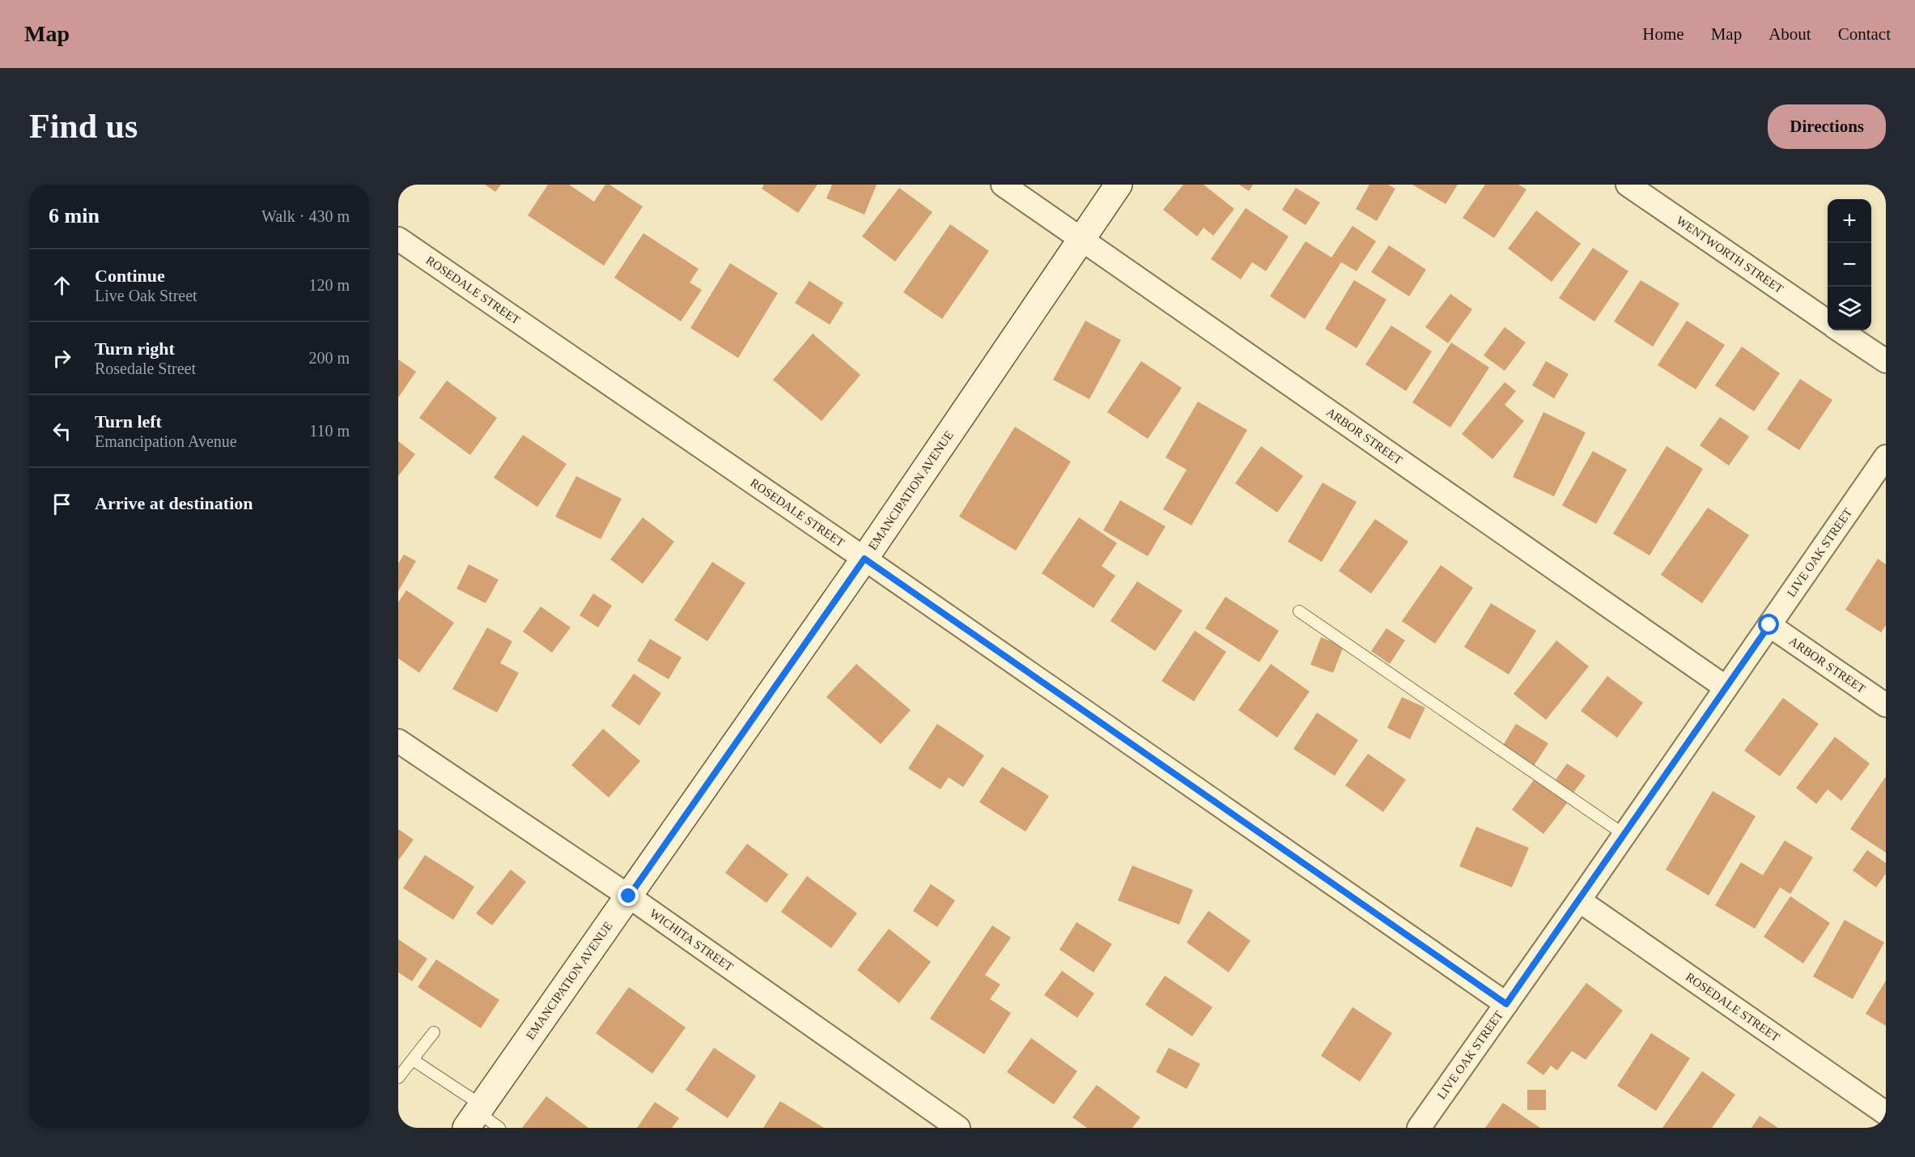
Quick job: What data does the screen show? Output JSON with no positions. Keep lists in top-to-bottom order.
{
  "streets": {
    "main road": ["EMANCIPATION AVENUE"],
    "street": [
      "WENTWORTH STREET",
      "ROSEDALE STREET",
      "ARBOR STREET",
      "LIVE OAK STREET",
      "WICHITA STREET"
    ]
  },
  "crossings": [
    ["ROSEDALE STREET", "EMANCIPATION AVENUE"],
    ["ROSEDALE STREET", "LIVE OAK STREET"],
    ["ARBOR STREET", "EMANCIPATION AVENUE"],
    ["ARBOR STREET", "LIVE OAK STREET"],
    ["EMANCIPATION AVENUE", "WICHITA STREET"]
  ],
  "page": {
    "header": "Map",
    "nav": [
      "Home",
      "Map",
      "About",
      "Contact"
    ],
    "buttons": "Directions",
    "title": "Find us",
    "heading": ["6 min", "Walk · 430 m"],
    "map_buttons": ["+", "−"],
    "list": [
      ["Continue", "Live Oak Street", "120 m"],
      ["Turn right", "Rosedale Street", "200 m"],
      ["Turn left", "Emancipation Avenue", "110 m"],
      "Arrive at destination"
    ]
  }
}
